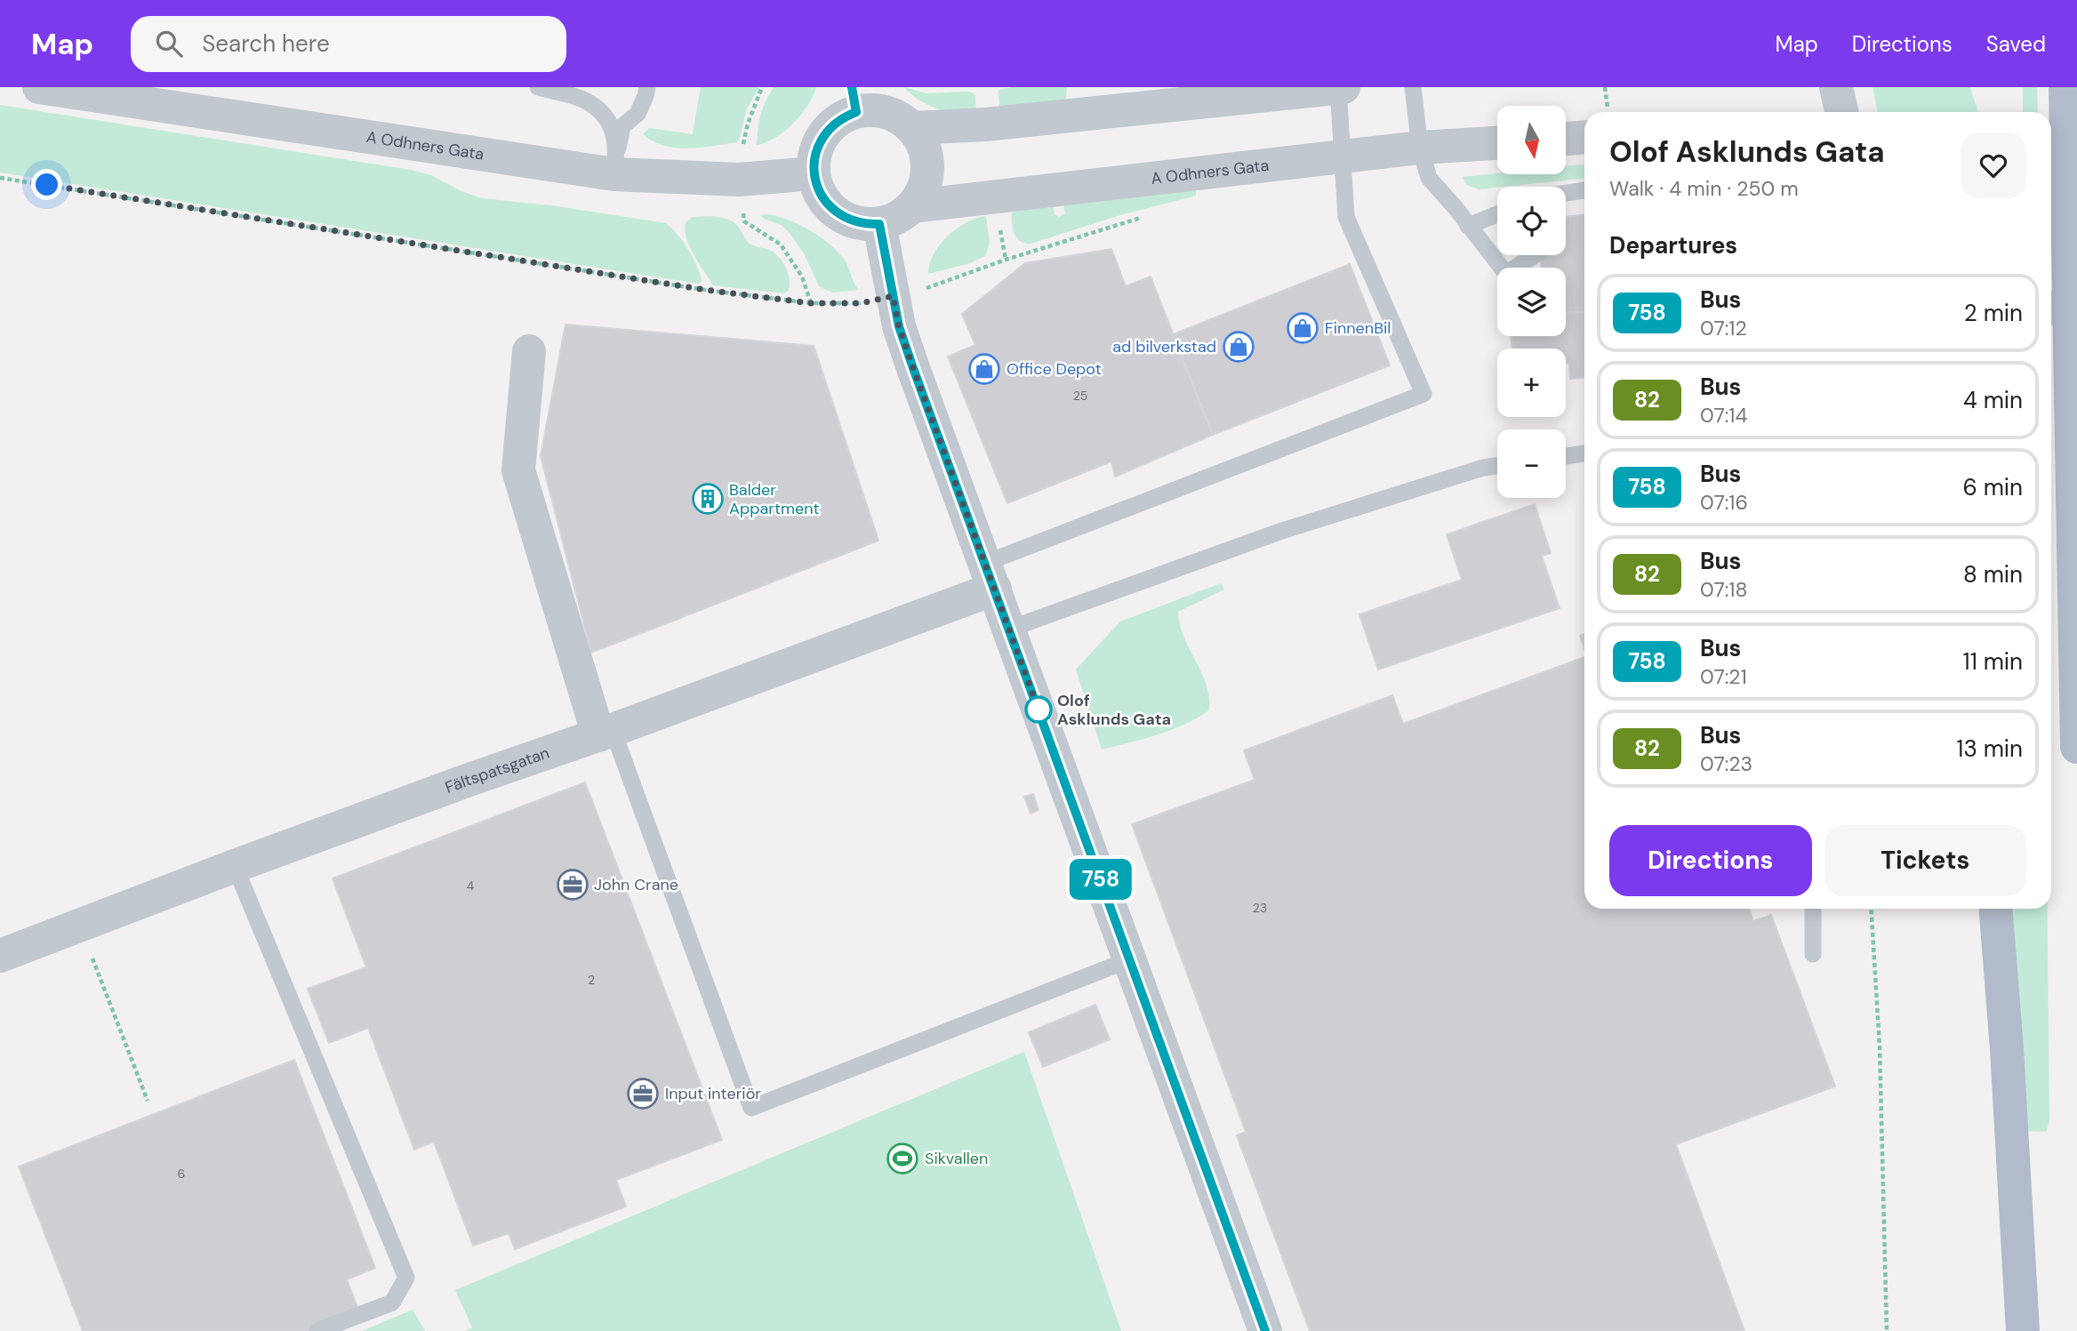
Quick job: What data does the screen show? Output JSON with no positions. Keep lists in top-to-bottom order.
{
  "streets": {
    "street": ["A Odhners Gata", "Fältspatsgatan"]
  },
  "places": {
    "shop": ["FinnenBil", "ad bilverkstad", "Office Depot"],
    "building": ["Balder Appartment"],
    "other": ["Olof Asklunds Gata"],
    "office": ["John Crane", "Input interiör"],
    "sports": ["Sikvallen"]
  },
  "lines": ["bus line 758"],
  "house_numbers": [
    "25",
    "4",
    "23",
    "2",
    "6"
  ],
  "north": "bottom",
  "page": {
    "header": "Map",
    "search": "Search here",
    "nav": ["Map", "Directions", "Saved"],
    "on_map": "758",
    "map_buttons": ["+", "−"],
    "heading": [
      ["Olof Asklunds Gata", "Walk · 4 min · 250 m"],
      "Departures"
    ],
    "list": [
      {
        "mark": "758",
        "name": "Bus",
        "note": "07:12",
        "value": "2 min"
      },
      {
        "mark": "82",
        "name": "Bus",
        "note": "07:14",
        "value": "4 min"
      },
      {
        "mark": "758",
        "name": "Bus",
        "note": "07:16",
        "value": "6 min"
      },
      {
        "mark": "82",
        "name": "Bus",
        "note": "07:18",
        "value": "8 min"
      },
      {
        "mark": "758",
        "name": "Bus",
        "note": "07:21",
        "value": "11 min"
      },
      {
        "mark": "82",
        "name": "Bus",
        "note": "07:23",
        "value": "13 min"
      }
    ],
    "buttons": ["Directions", "Tickets"]
  }
}
